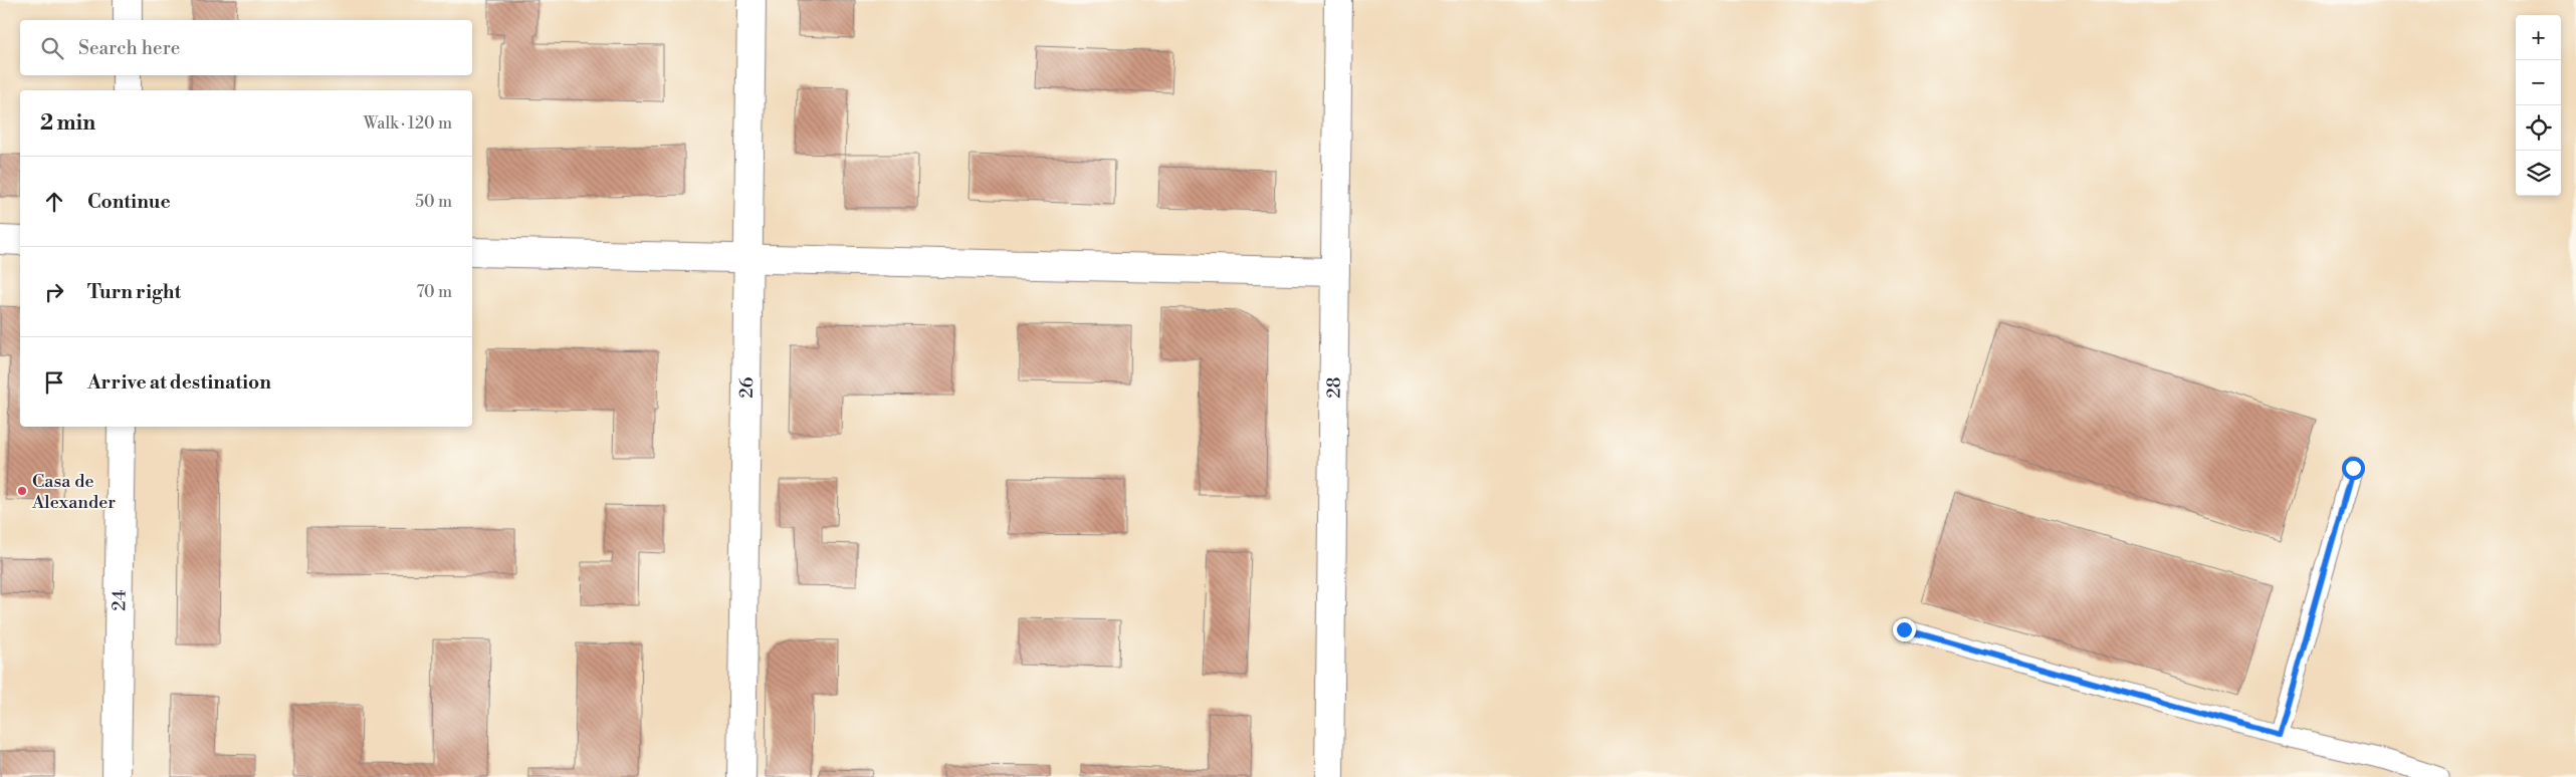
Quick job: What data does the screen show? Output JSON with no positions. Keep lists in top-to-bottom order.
{
  "streets": {
    "street": ["26", "28", "24"]
  },
  "places": ["Casa de Alexander"],
  "page": {
    "map_buttons": ["+", "−"],
    "search": "Search here",
    "heading": ["2 min", "Walk · 120 m"],
    "list": [
      ["Continue", "50 m"],
      ["Turn right", "70 m"],
      "Arrive at destination"
    ]
  }
}
